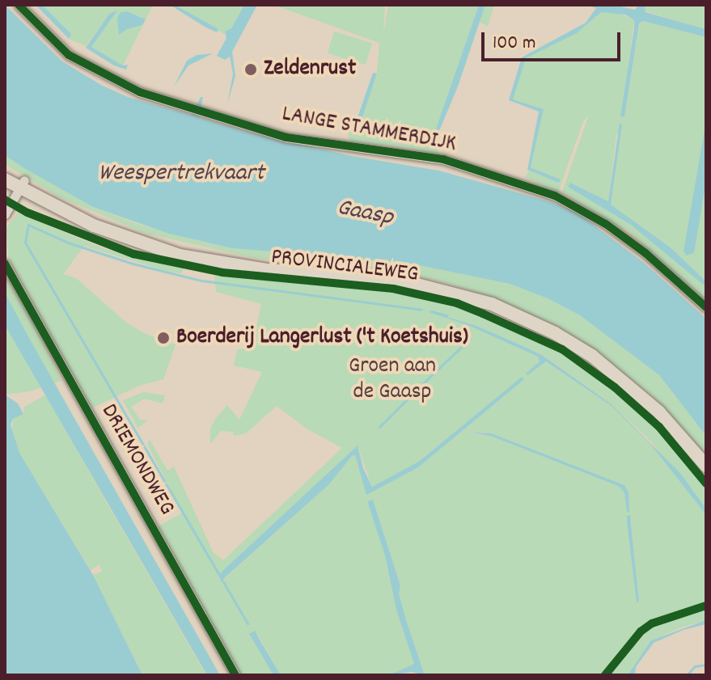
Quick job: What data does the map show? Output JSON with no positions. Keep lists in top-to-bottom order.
{
  "streets": {
    "main road": ["PROVINCIALEWEG"],
    "street": ["LANGE STAMMERDIJK", "DRIEMONDWEG"]
  },
  "water": ["Weespertrekvaart", "Gaasp"],
  "parks": ["Groen aan de Gaasp"],
  "places": ["Zeldenrust", "Boerderij Langerlust ('t Koetshuis)"],
  "scale_bar": "100 m"
}
